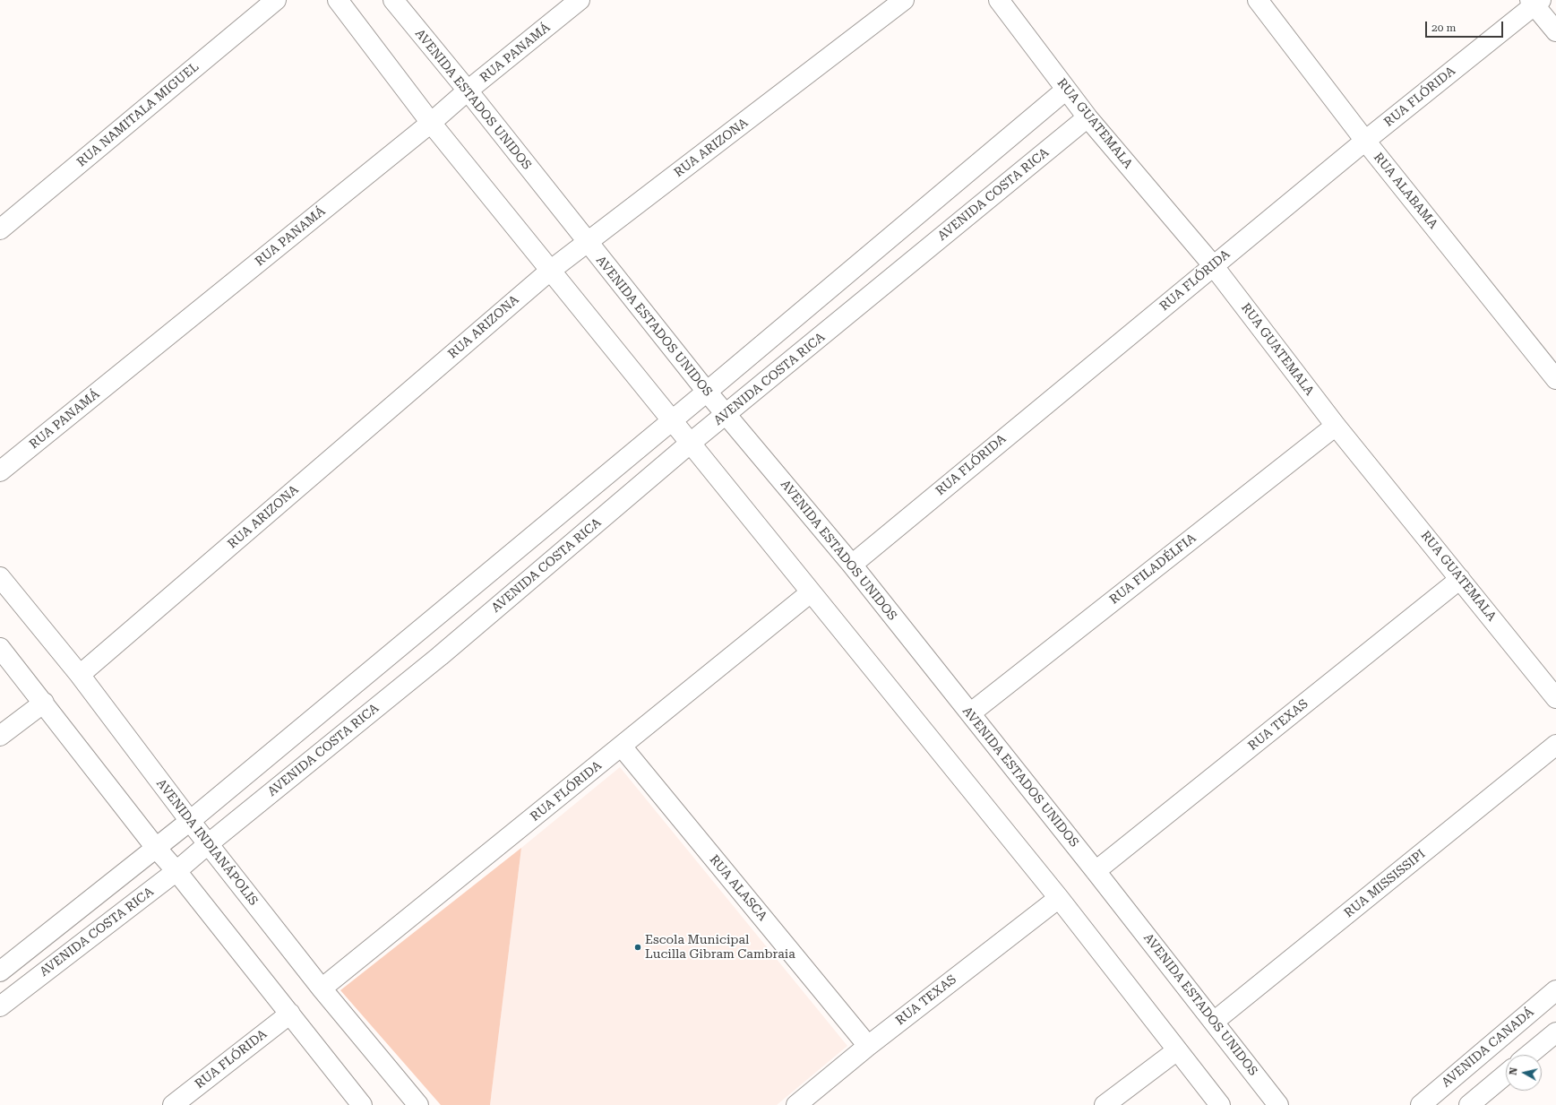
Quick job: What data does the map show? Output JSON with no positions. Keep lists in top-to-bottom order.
{
  "streets": {
    "street": [
      "RUA PANAMÁ",
      "RUA FLÓRIDA",
      "AVENIDA ESTADOS UNIDOS",
      "RUA NAMITALA MIGUEL",
      "RUA GUATEMALA",
      "RUA ARIZONA",
      "RUA ALABAMA",
      "AVENIDA COSTA RICA",
      "RUA FILADÉLFIA",
      "RUA TEXAS",
      "AVENIDA INDIANÁPOLIS",
      "RUA MISSISSIPI",
      "RUA ALASCA",
      "AVENIDA CANADÁ"
    ]
  },
  "crossings": [
    ["RUA PANAMÁ", "AVENIDA ESTADOS UNIDOS"],
    ["RUA FLÓRIDA", "AVENIDA ESTADOS UNIDOS"],
    ["RUA FLÓRIDA", "RUA GUATEMALA"],
    ["RUA FLÓRIDA", "RUA ALABAMA"],
    ["RUA FLÓRIDA", "AVENIDA INDIANÁPOLIS"],
    ["RUA FLÓRIDA", "RUA ALASCA"],
    ["AVENIDA ESTADOS UNIDOS", "RUA ARIZONA"],
    ["AVENIDA ESTADOS UNIDOS", "AVENIDA COSTA RICA"],
    ["AVENIDA ESTADOS UNIDOS", "RUA FILADÉLFIA"],
    ["AVENIDA ESTADOS UNIDOS", "RUA TEXAS"],
    ["AVENIDA ESTADOS UNIDOS", "RUA MISSISSIPI"],
    ["RUA GUATEMALA", "AVENIDA COSTA RICA"],
    ["RUA GUATEMALA", "RUA FILADÉLFIA"],
    ["RUA GUATEMALA", "RUA TEXAS"],
    ["RUA ARIZONA", "AVENIDA INDIANÁPOLIS"],
    ["AVENIDA COSTA RICA", "AVENIDA INDIANÁPOLIS"],
    ["RUA TEXAS", "RUA ALASCA"]
  ],
  "places": ["Escola Municipal Lucilla Gibram Cambraia"],
  "scale_bar": "20 m",
  "north": "left"
}
